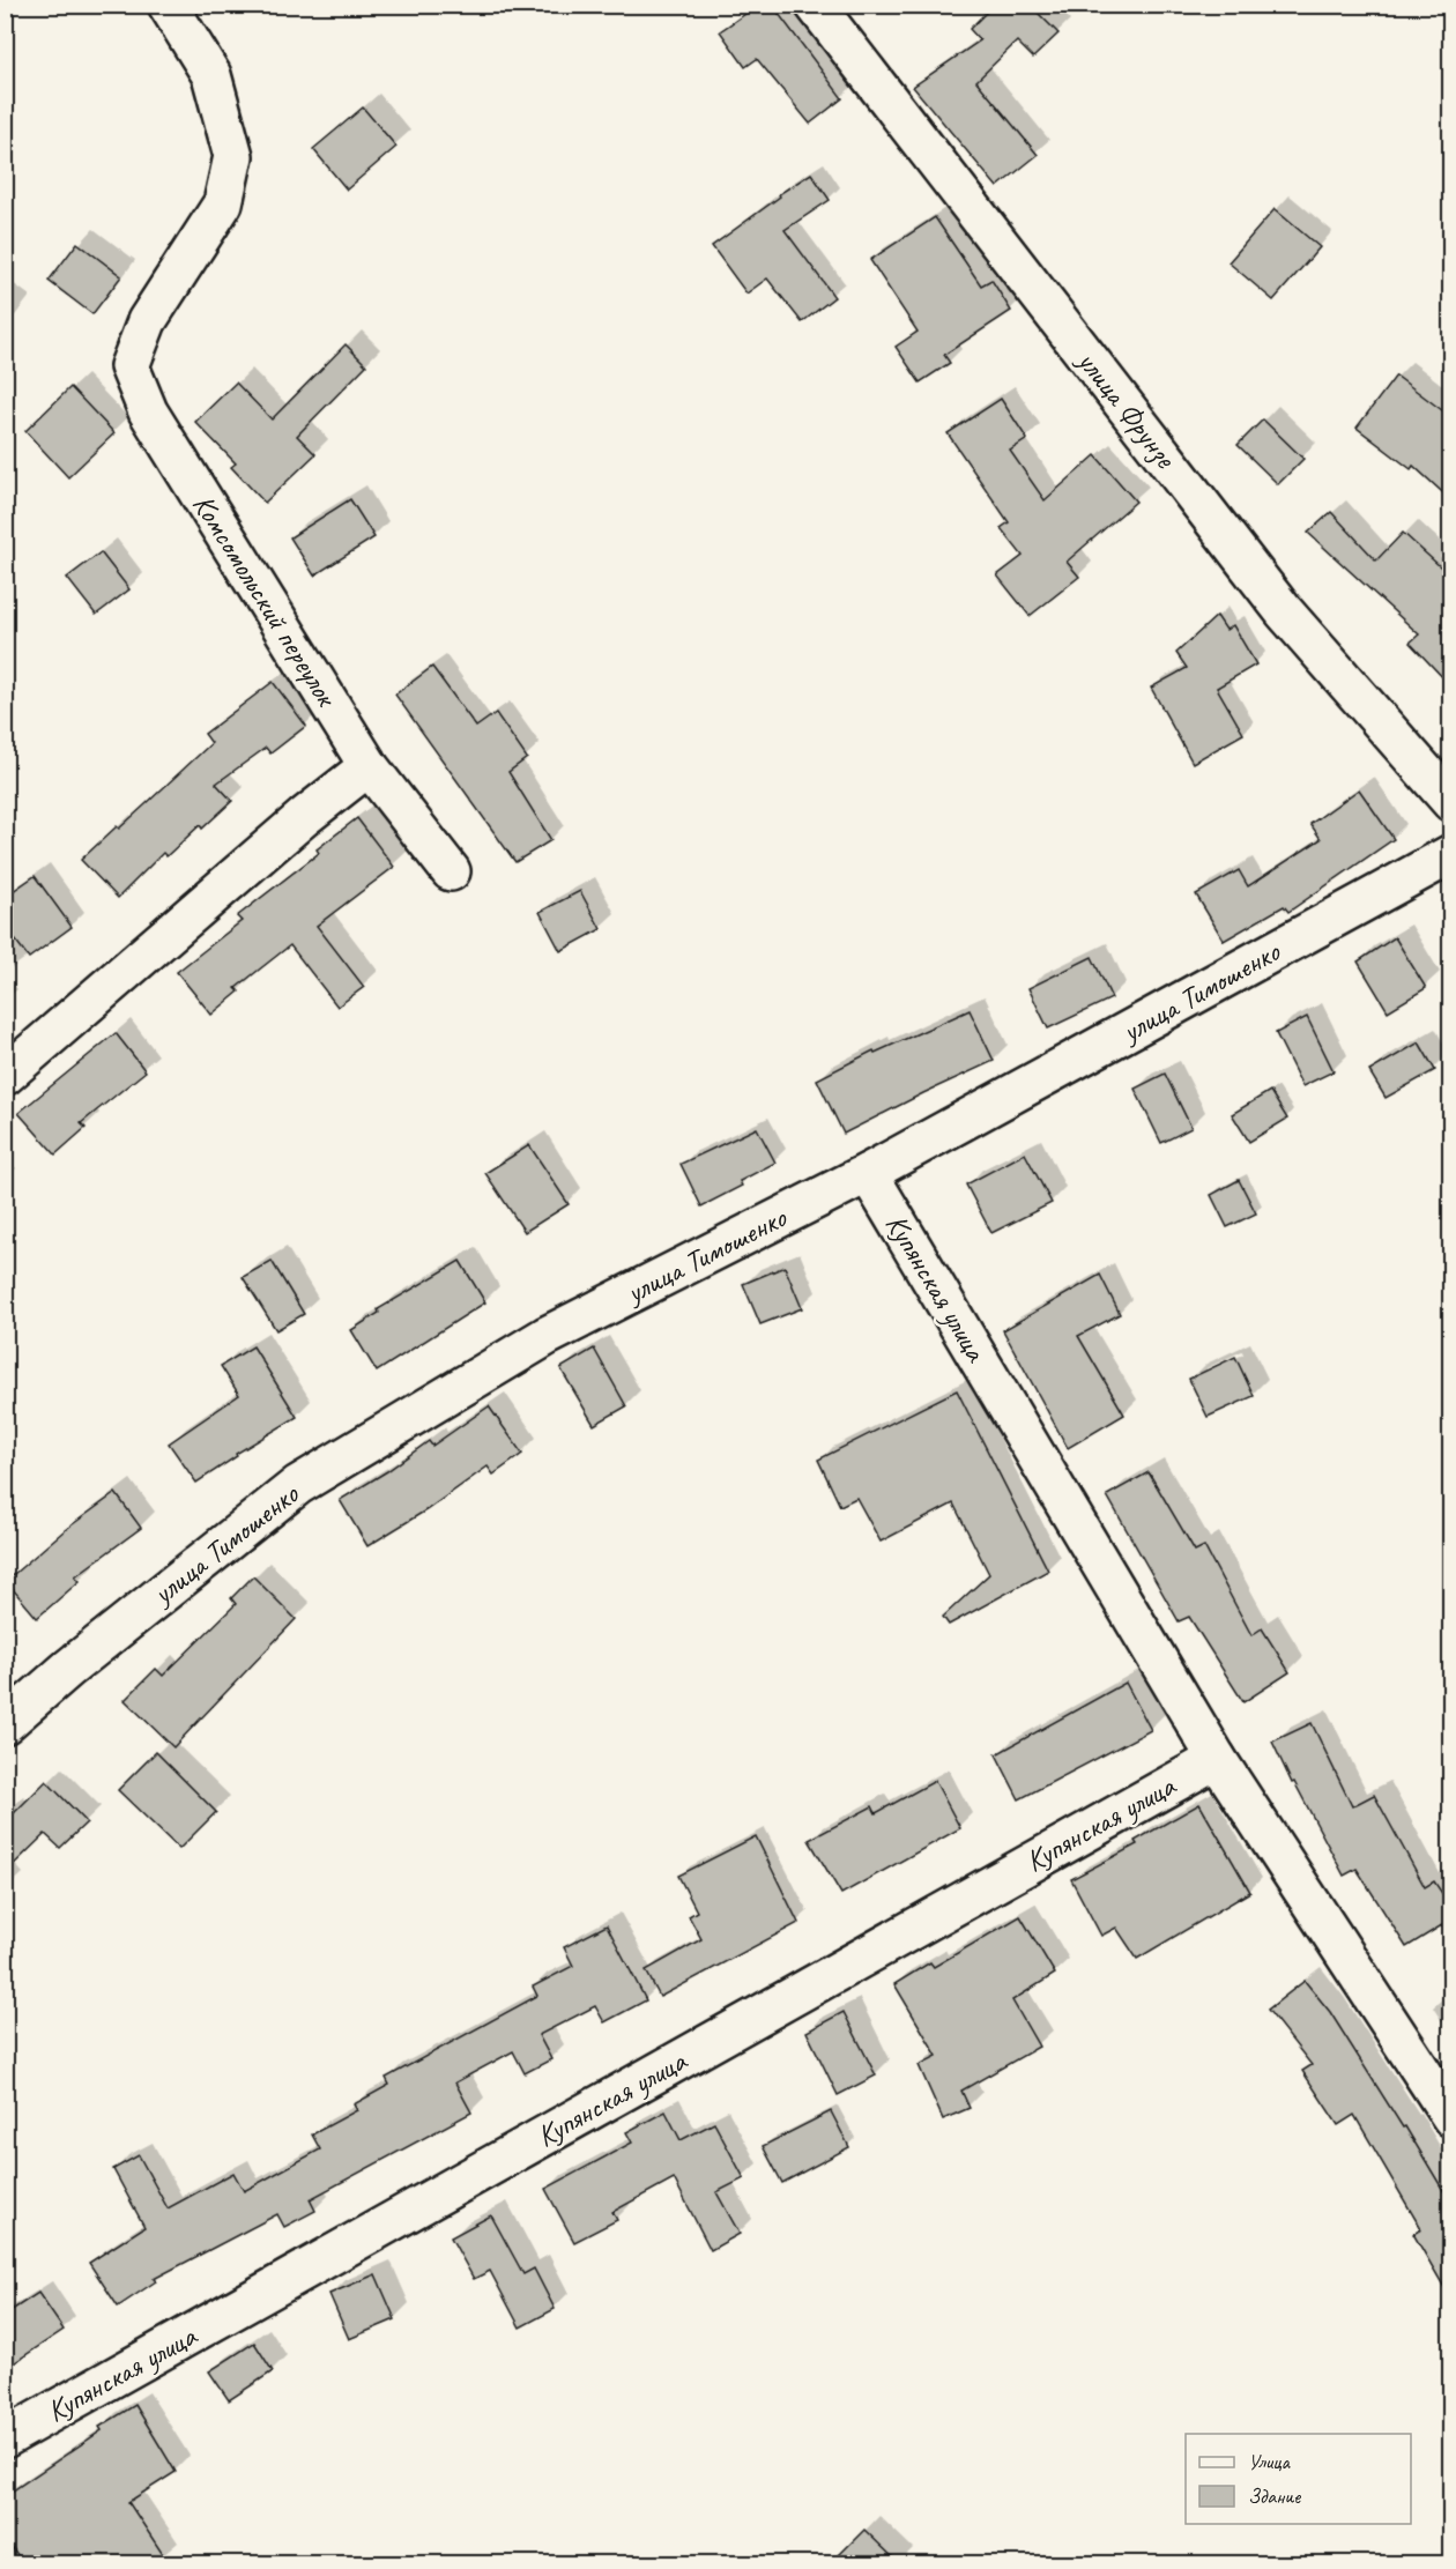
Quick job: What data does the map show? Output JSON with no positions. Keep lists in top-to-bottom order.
{
  "streets": {
    "street": [
      "улица Фрунзе",
      "Комсомольский переулок",
      "улица Тимошенко",
      "Купянская улица"
    ]
  },
  "crossings": [
    ["улица Тимошенко", "Купянская улица"]
  ],
  "legend": ["Улица", "Здание"]
}
